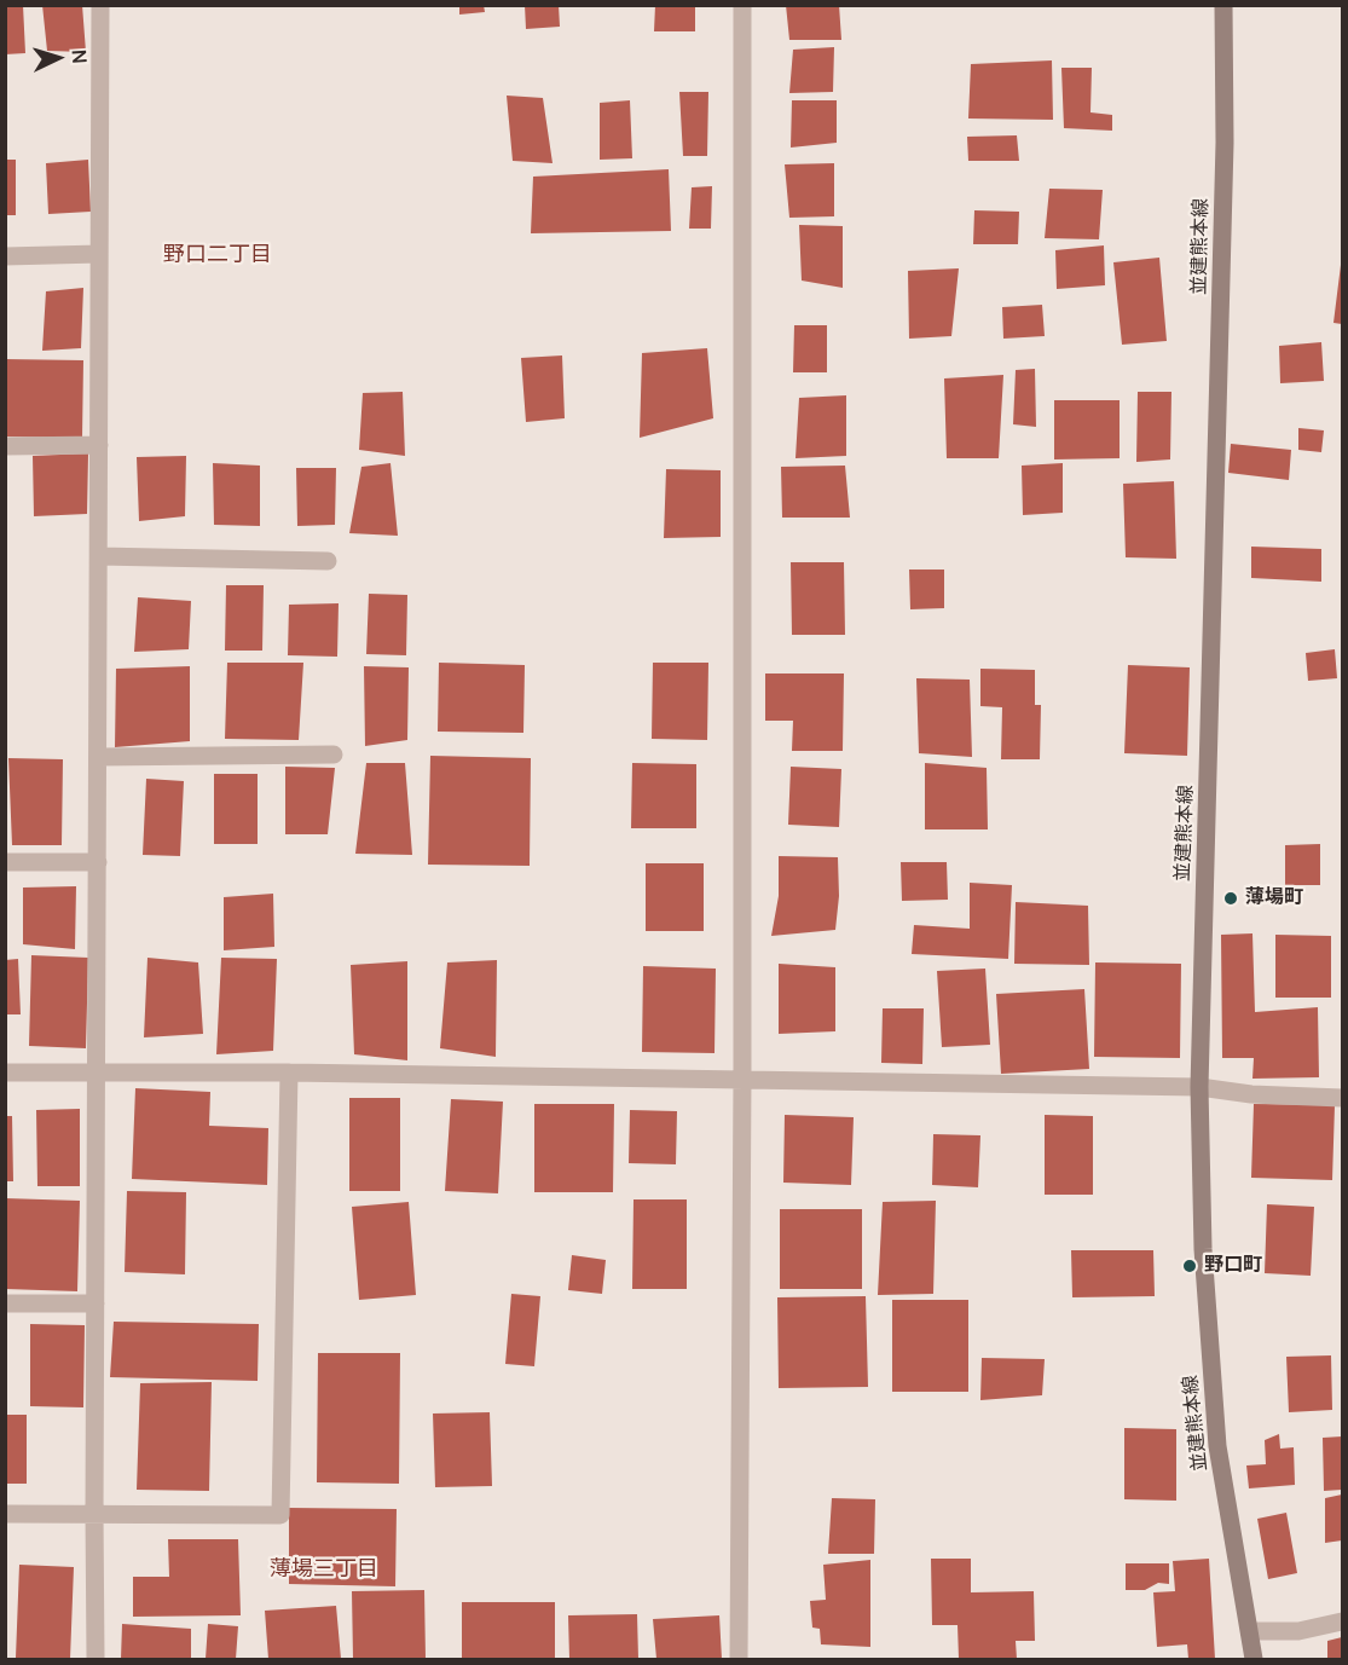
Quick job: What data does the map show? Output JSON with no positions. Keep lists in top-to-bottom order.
{
  "streets": {
    "main road": ["並建熊本線"]
  },
  "districts": ["野口二丁目", "薄場三丁目"],
  "places": ["薄場町", "野口町"],
  "north": "right"
}
